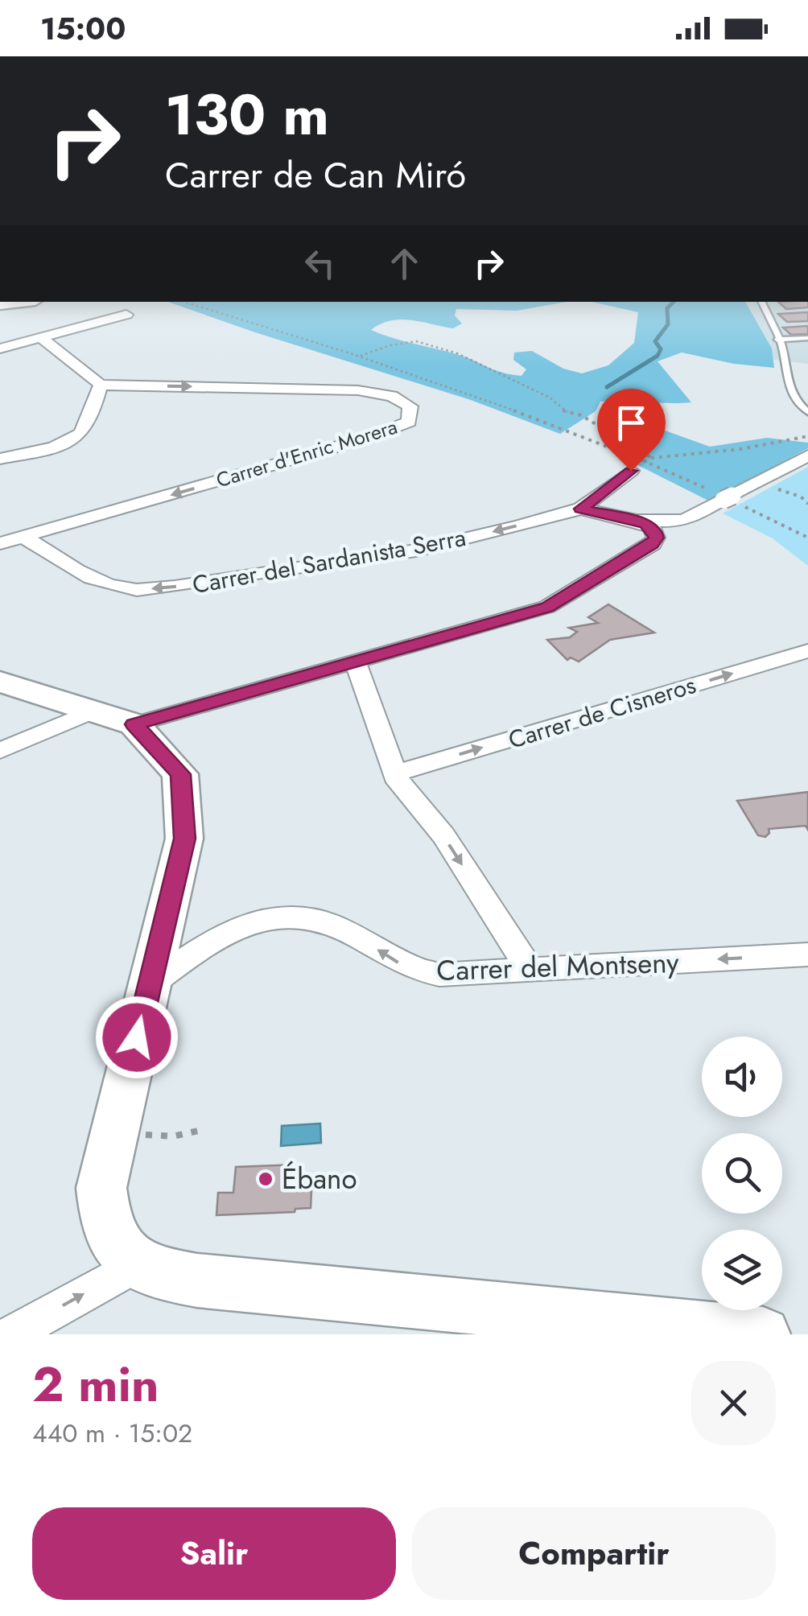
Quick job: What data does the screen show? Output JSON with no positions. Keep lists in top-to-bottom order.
{
  "streets": {
    "street": [
      "Carrer d'Enric Morera",
      "Carrer del Sardanista Serra",
      "Carrer de Cisneros",
      "Carrer del Montseny"
    ]
  },
  "crossings": [
    ["Carrer d'Enric Morera", "Carrer del Sardanista Serra"]
  ],
  "one_way": ["Carrer del Montseny"],
  "places": ["Ébano"],
  "page": {
    "status": "15:00",
    "turn": ["130 m", "Carrer de Can Miró"],
    "heading": ["2 min", "440 m · 15:02"],
    "buttons": ["Salir", "Compartir"]
  }
}
